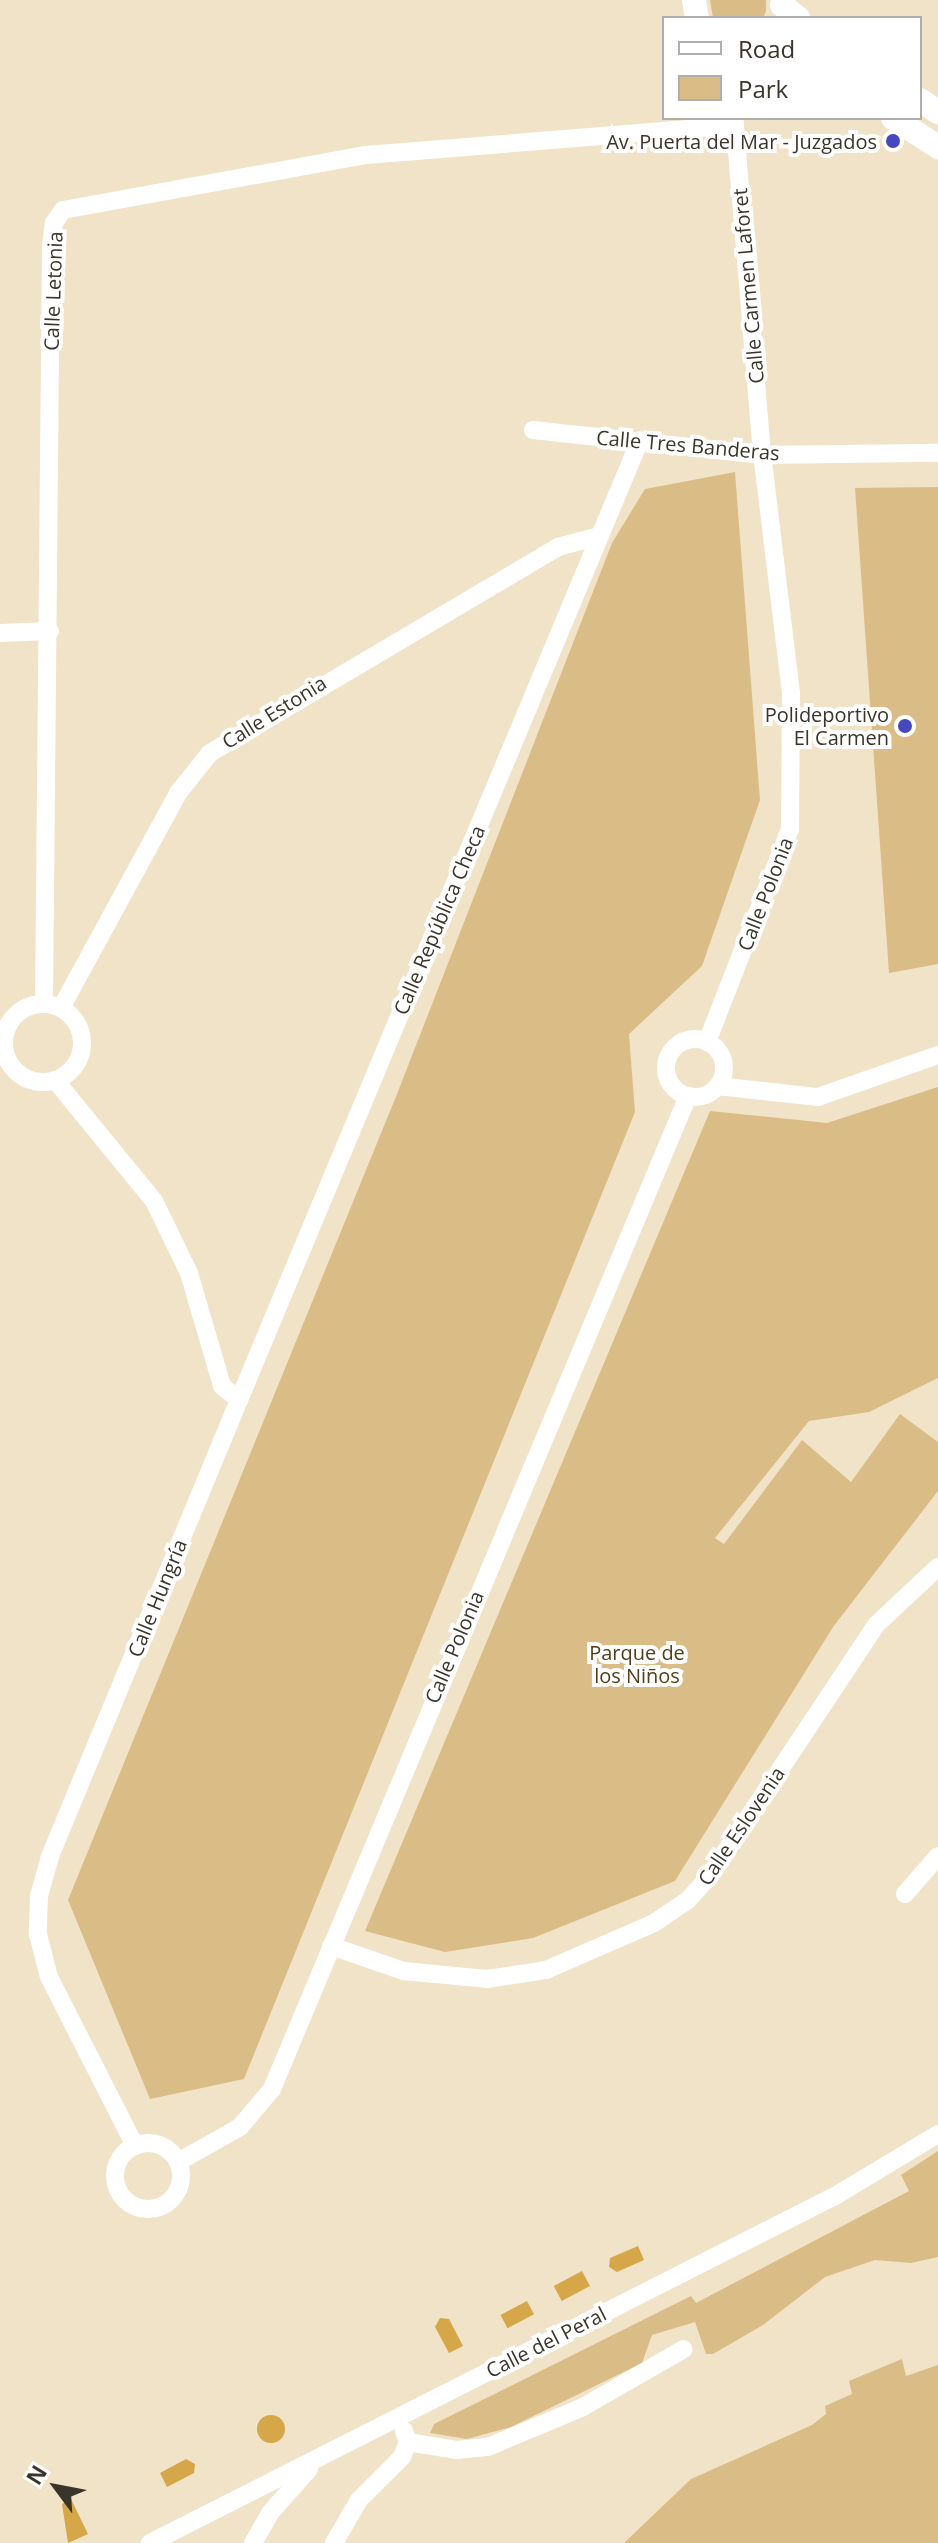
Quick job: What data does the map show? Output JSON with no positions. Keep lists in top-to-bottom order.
{
  "streets": {
    "street": [
      "Calle Carmen Laforet",
      "Calle Letonia",
      "Calle Tres Banderas",
      "Calle Estonia",
      "Calle Polonia",
      "Calle República Checa",
      "Calle Hungría",
      "Calle Eslovenia",
      "Calle del Peral"
    ]
  },
  "crossings": [
    ["Calle Carmen Laforet", "Calle Letonia"],
    ["Calle Carmen Laforet", "Calle Tres Banderas"],
    ["Calle Carmen Laforet", "Calle Polonia"],
    ["Calle Letonia", "Calle Estonia"],
    ["Calle Tres Banderas", "Calle Polonia"],
    ["Calle Tres Banderas", "Calle República Checa"],
    ["Calle Estonia", "Calle República Checa"],
    ["Calle Polonia", "Calle Hungría"],
    ["Calle Polonia", "Calle Eslovenia"],
    ["Calle República Checa", "Calle Hungría"]
  ],
  "parks": ["Parque de los Niños"],
  "places": ["Av. Puerta del Mar - Juzgados", "Polideportivo El Carmen"],
  "legend": ["Road", "Park"],
  "north": "top left"
}
